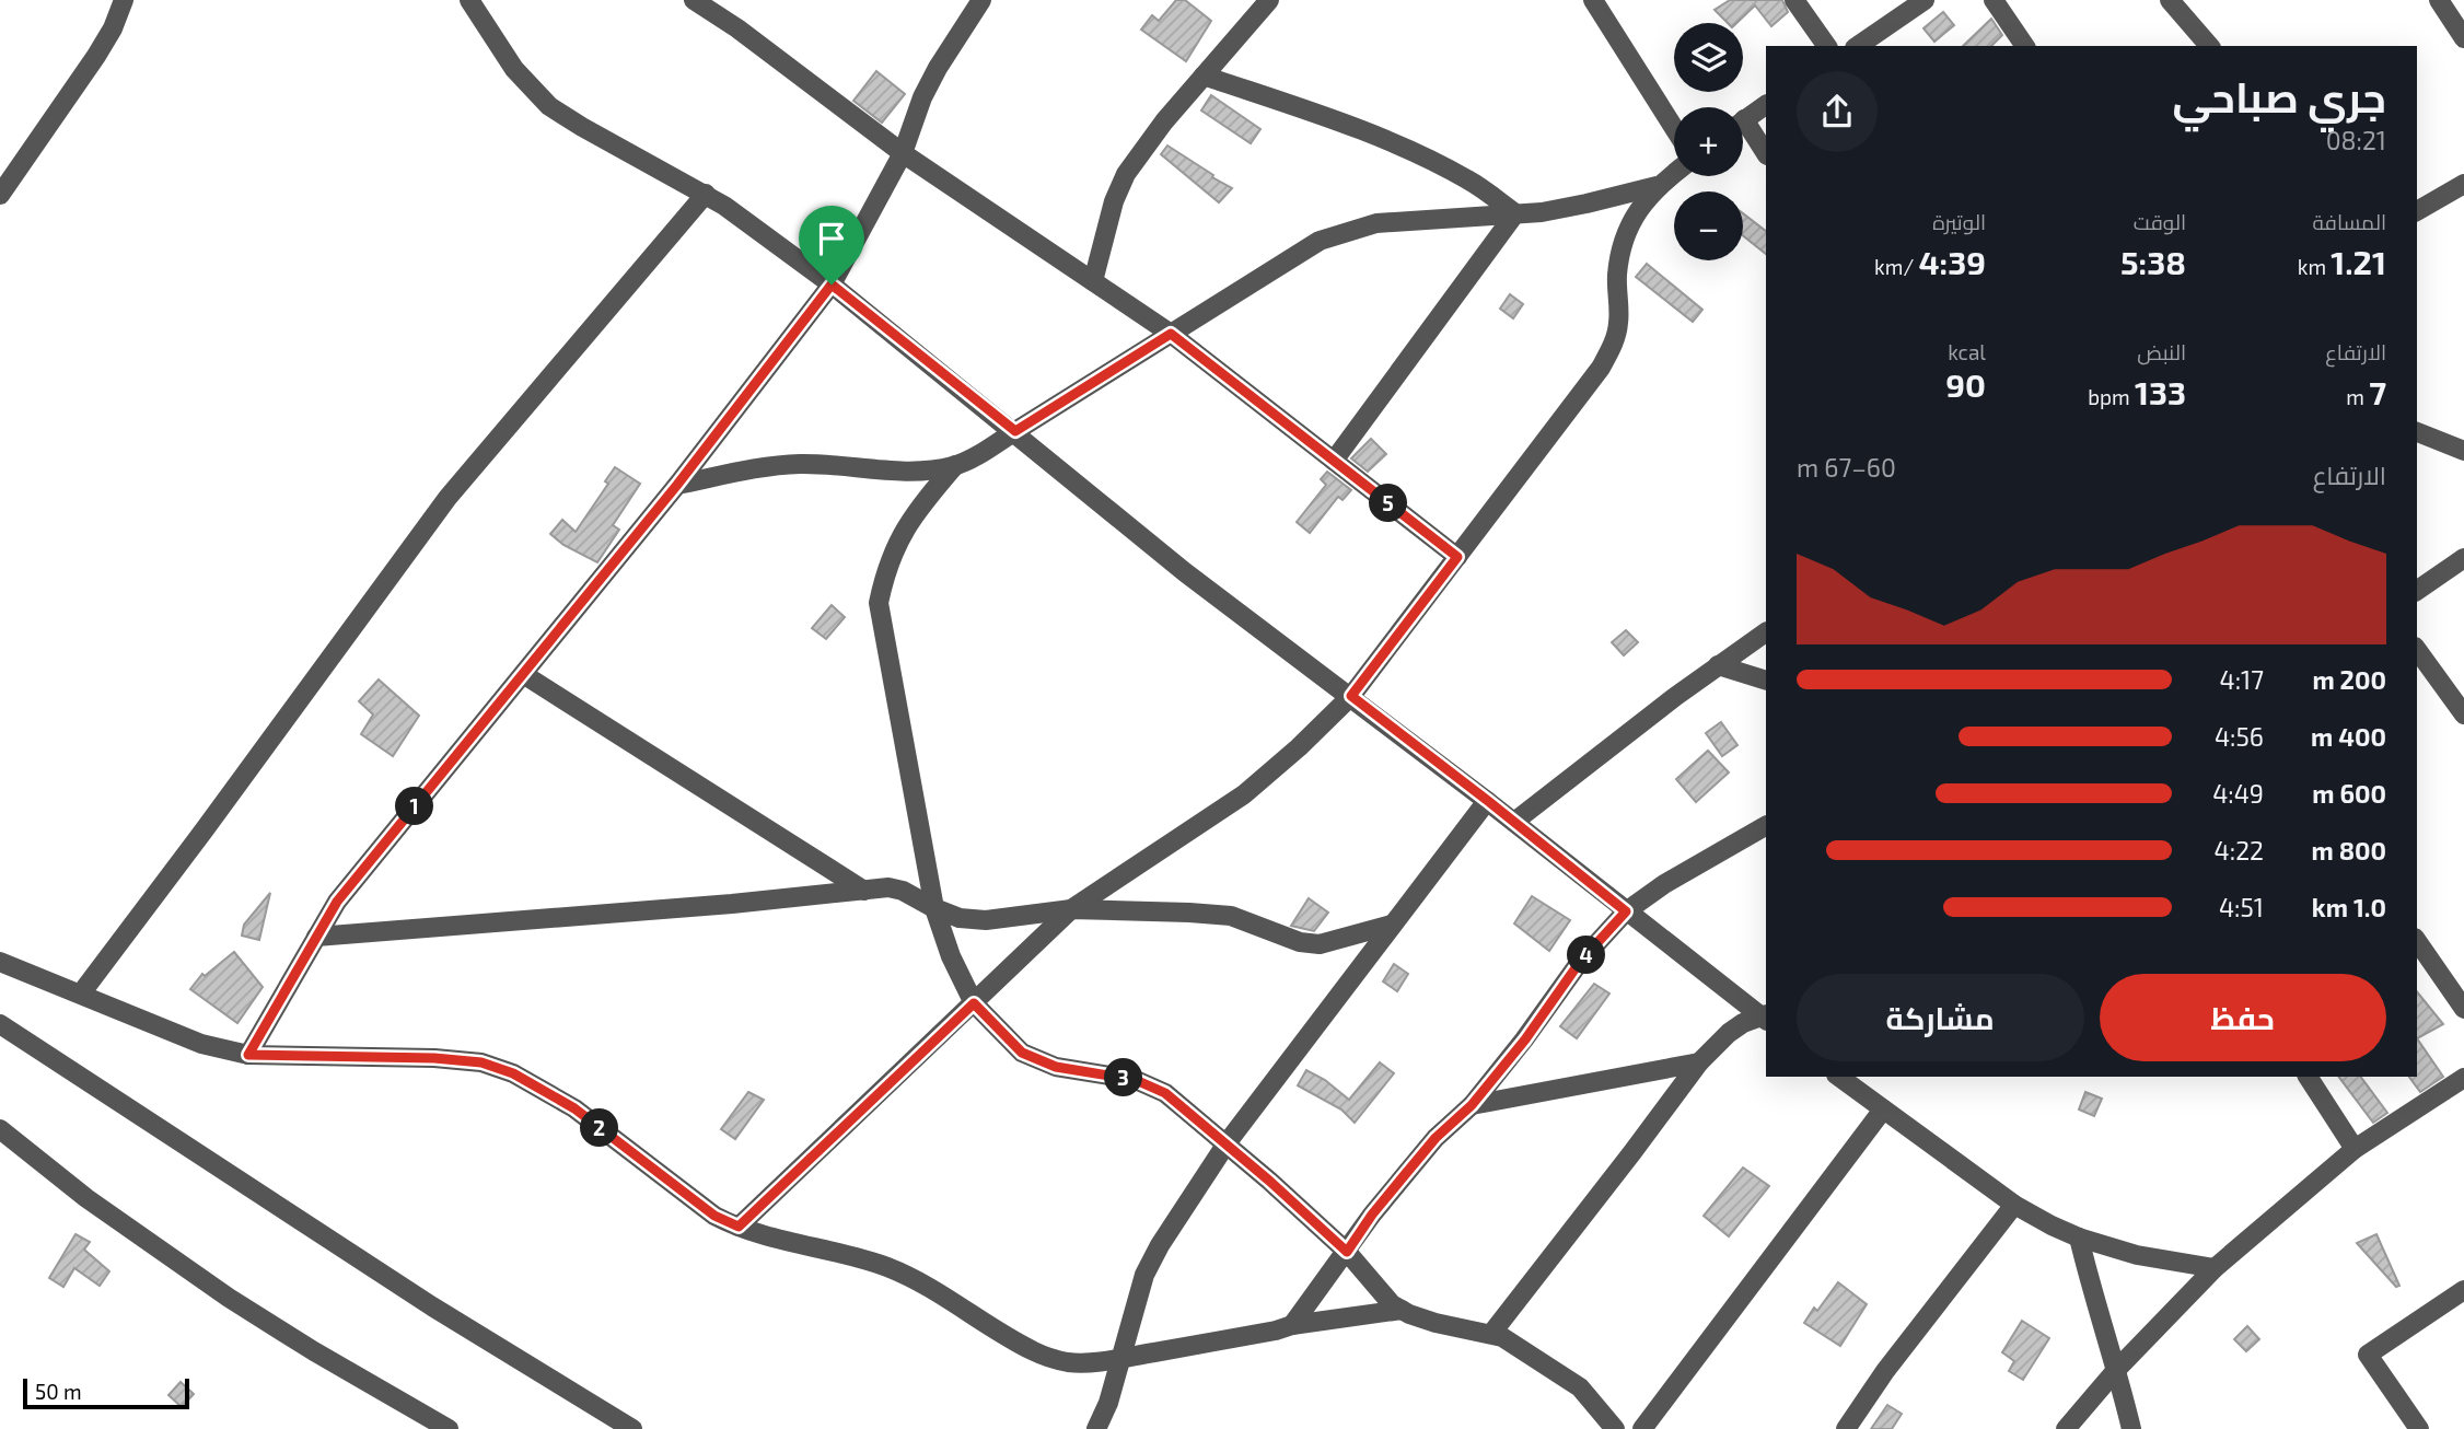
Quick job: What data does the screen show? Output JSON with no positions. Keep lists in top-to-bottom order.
{
  "scale_bar": "50 m",
  "page": {
    "map_buttons": ["+", "−"],
    "heading": ["جري صباحي", "08:21"],
    "stats": [
      ["المسافة", "1.21 km"],
      ["الوقت", "5:38"],
      ["الوتيرة", "4:39 /km"],
      ["الارتفاع", "7 m"],
      ["النبض", "133 bpm"],
      ["kcal", "90"]
    ],
    "chart": ["الارتفاع", "60–67 m"],
    "pins": [
      "5",
      "1",
      "4",
      "3",
      "2"
    ],
    "list": [
      {
        "name": "200 m",
        "note": "4:17"
      },
      {
        "name": "400 m",
        "note": "4:56"
      },
      {
        "name": "600 m",
        "note": "4:49"
      },
      {
        "name": "800 m",
        "note": "4:22"
      },
      {
        "name": "1.0 km",
        "note": "4:51"
      }
    ],
    "buttons": ["حفظ", "مشاركة"],
    "scale": "50 m"
  }
}
